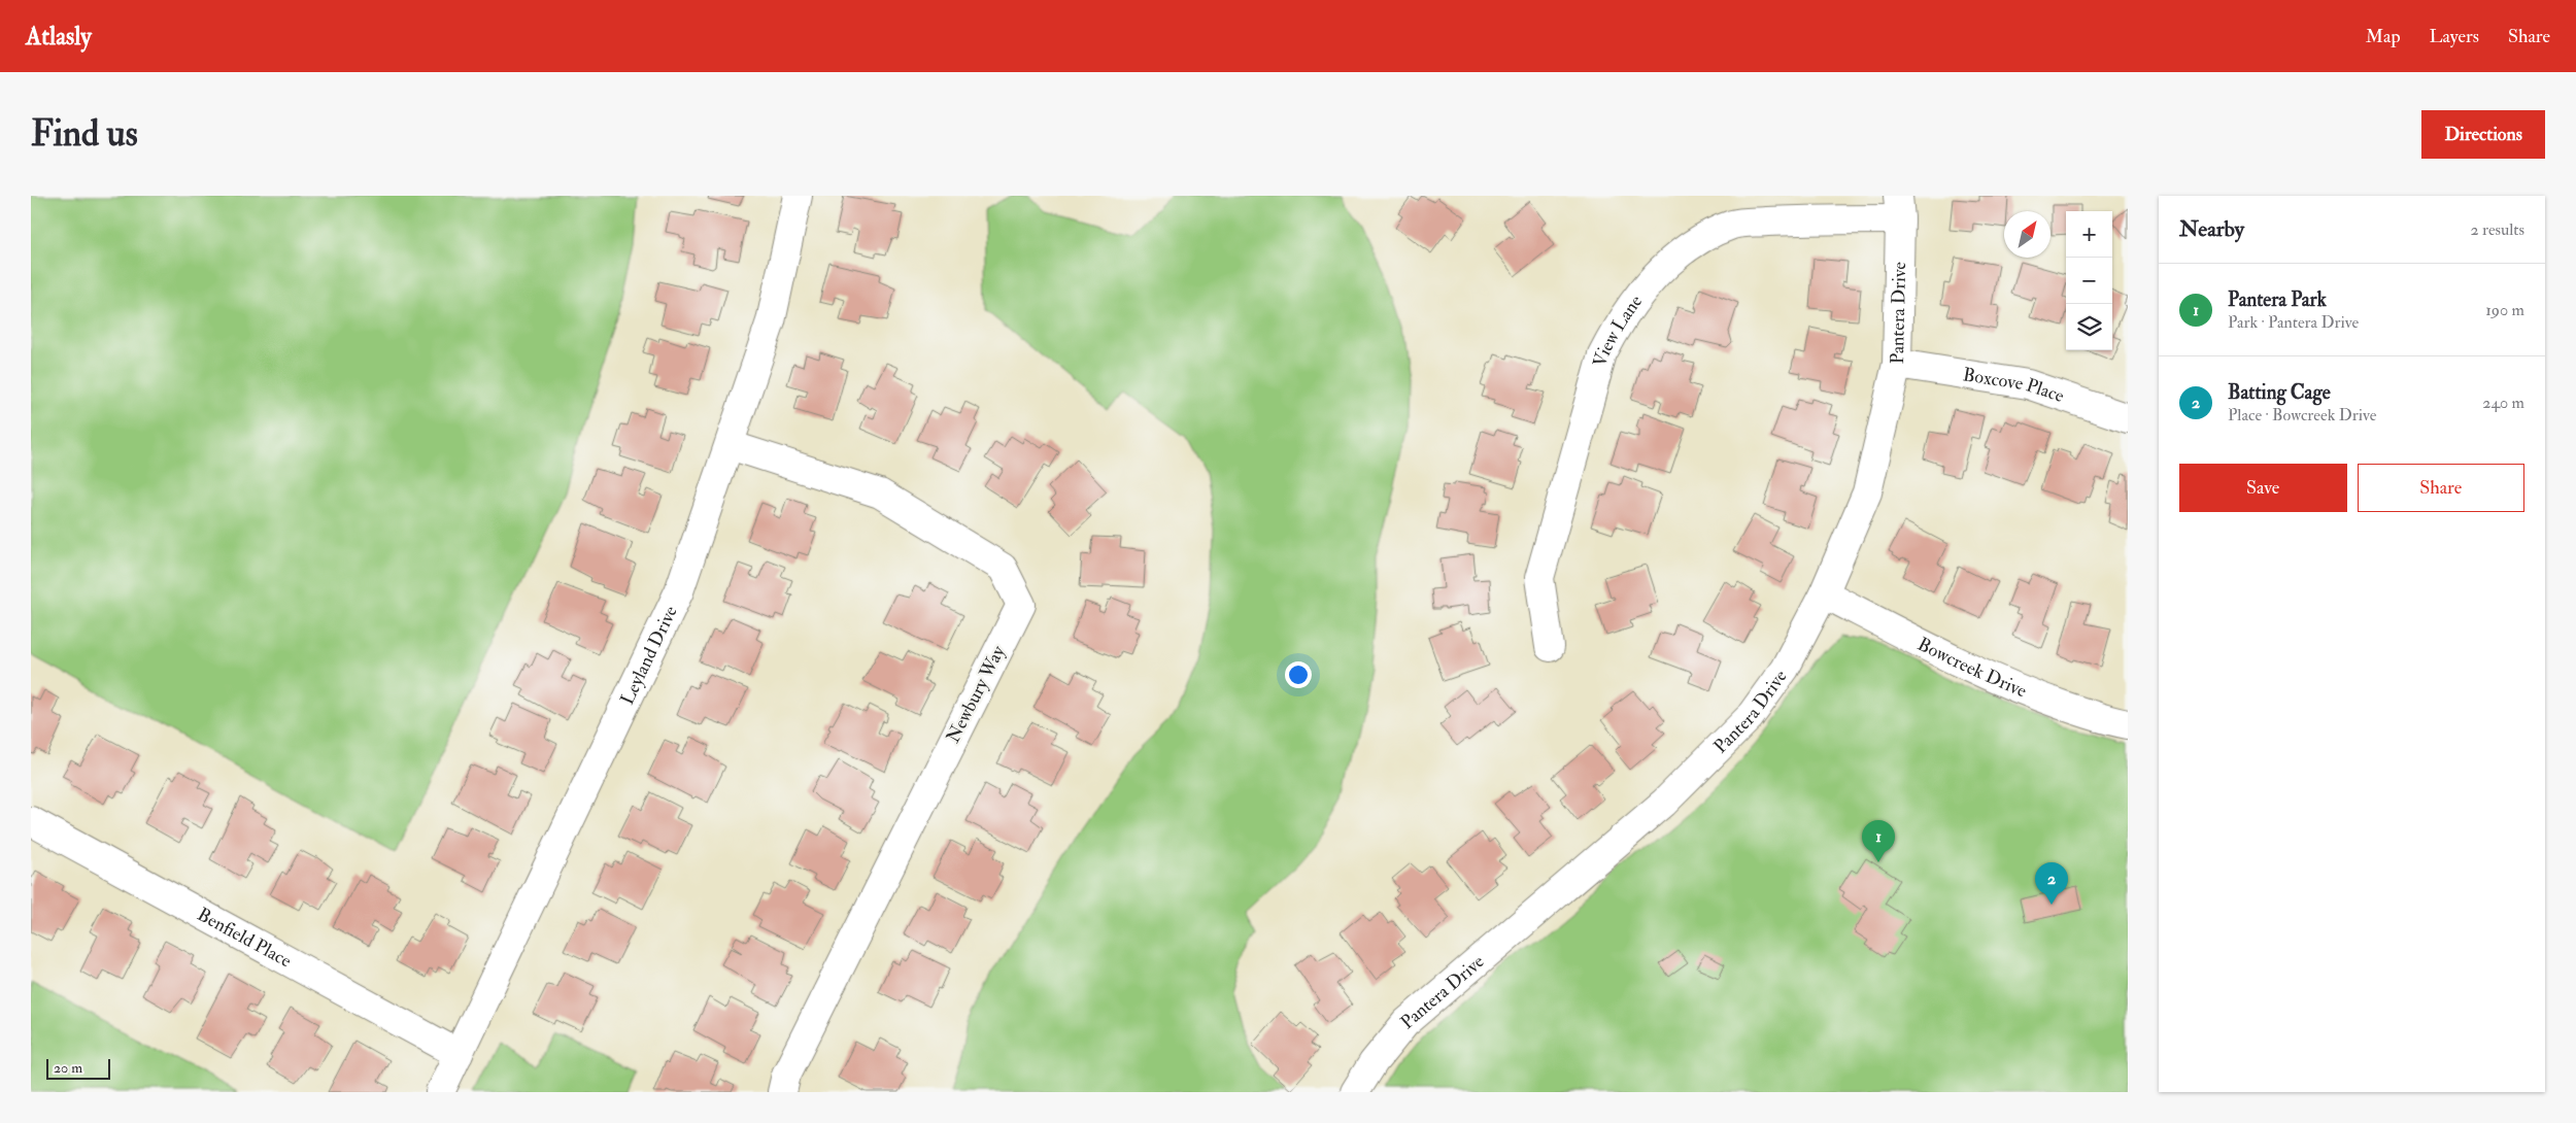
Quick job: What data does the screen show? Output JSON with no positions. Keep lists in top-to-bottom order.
{
  "streets": {
    "street": [
      "Pantera Drive",
      "View Lane",
      "Boxcove Place",
      "Leyland Drive",
      "Bowcreek Drive",
      "Newbury Way",
      "Benfield Place"
    ]
  },
  "crossings": [
    ["Pantera Drive", "View Lane"],
    ["Pantera Drive", "Boxcove Place"],
    ["Pantera Drive", "Bowcreek Drive"],
    ["Leyland Drive", "Newbury Way"],
    ["Leyland Drive", "Benfield Place"]
  ],
  "scale_bar": "20 m",
  "north": "top right",
  "page": {
    "header": "Atlasly",
    "nav": ["Map", "Layers", "Share"],
    "buttons": [
      "Directions",
      ["Save", "Share"]
    ],
    "title": "Find us",
    "heading": ["Nearby", "2 results"],
    "map_buttons": ["+", "−"],
    "list": [
      {
        "mark": "1",
        "name": "Pantera Park",
        "note": "Park · Pantera Drive",
        "value": "190 m"
      },
      {
        "mark": "2",
        "name": "Batting Cage",
        "note": "Place · Bowcreek Drive",
        "value": "240 m"
      }
    ],
    "pins": ["1", "2"],
    "scale": "20 m"
  }
}
